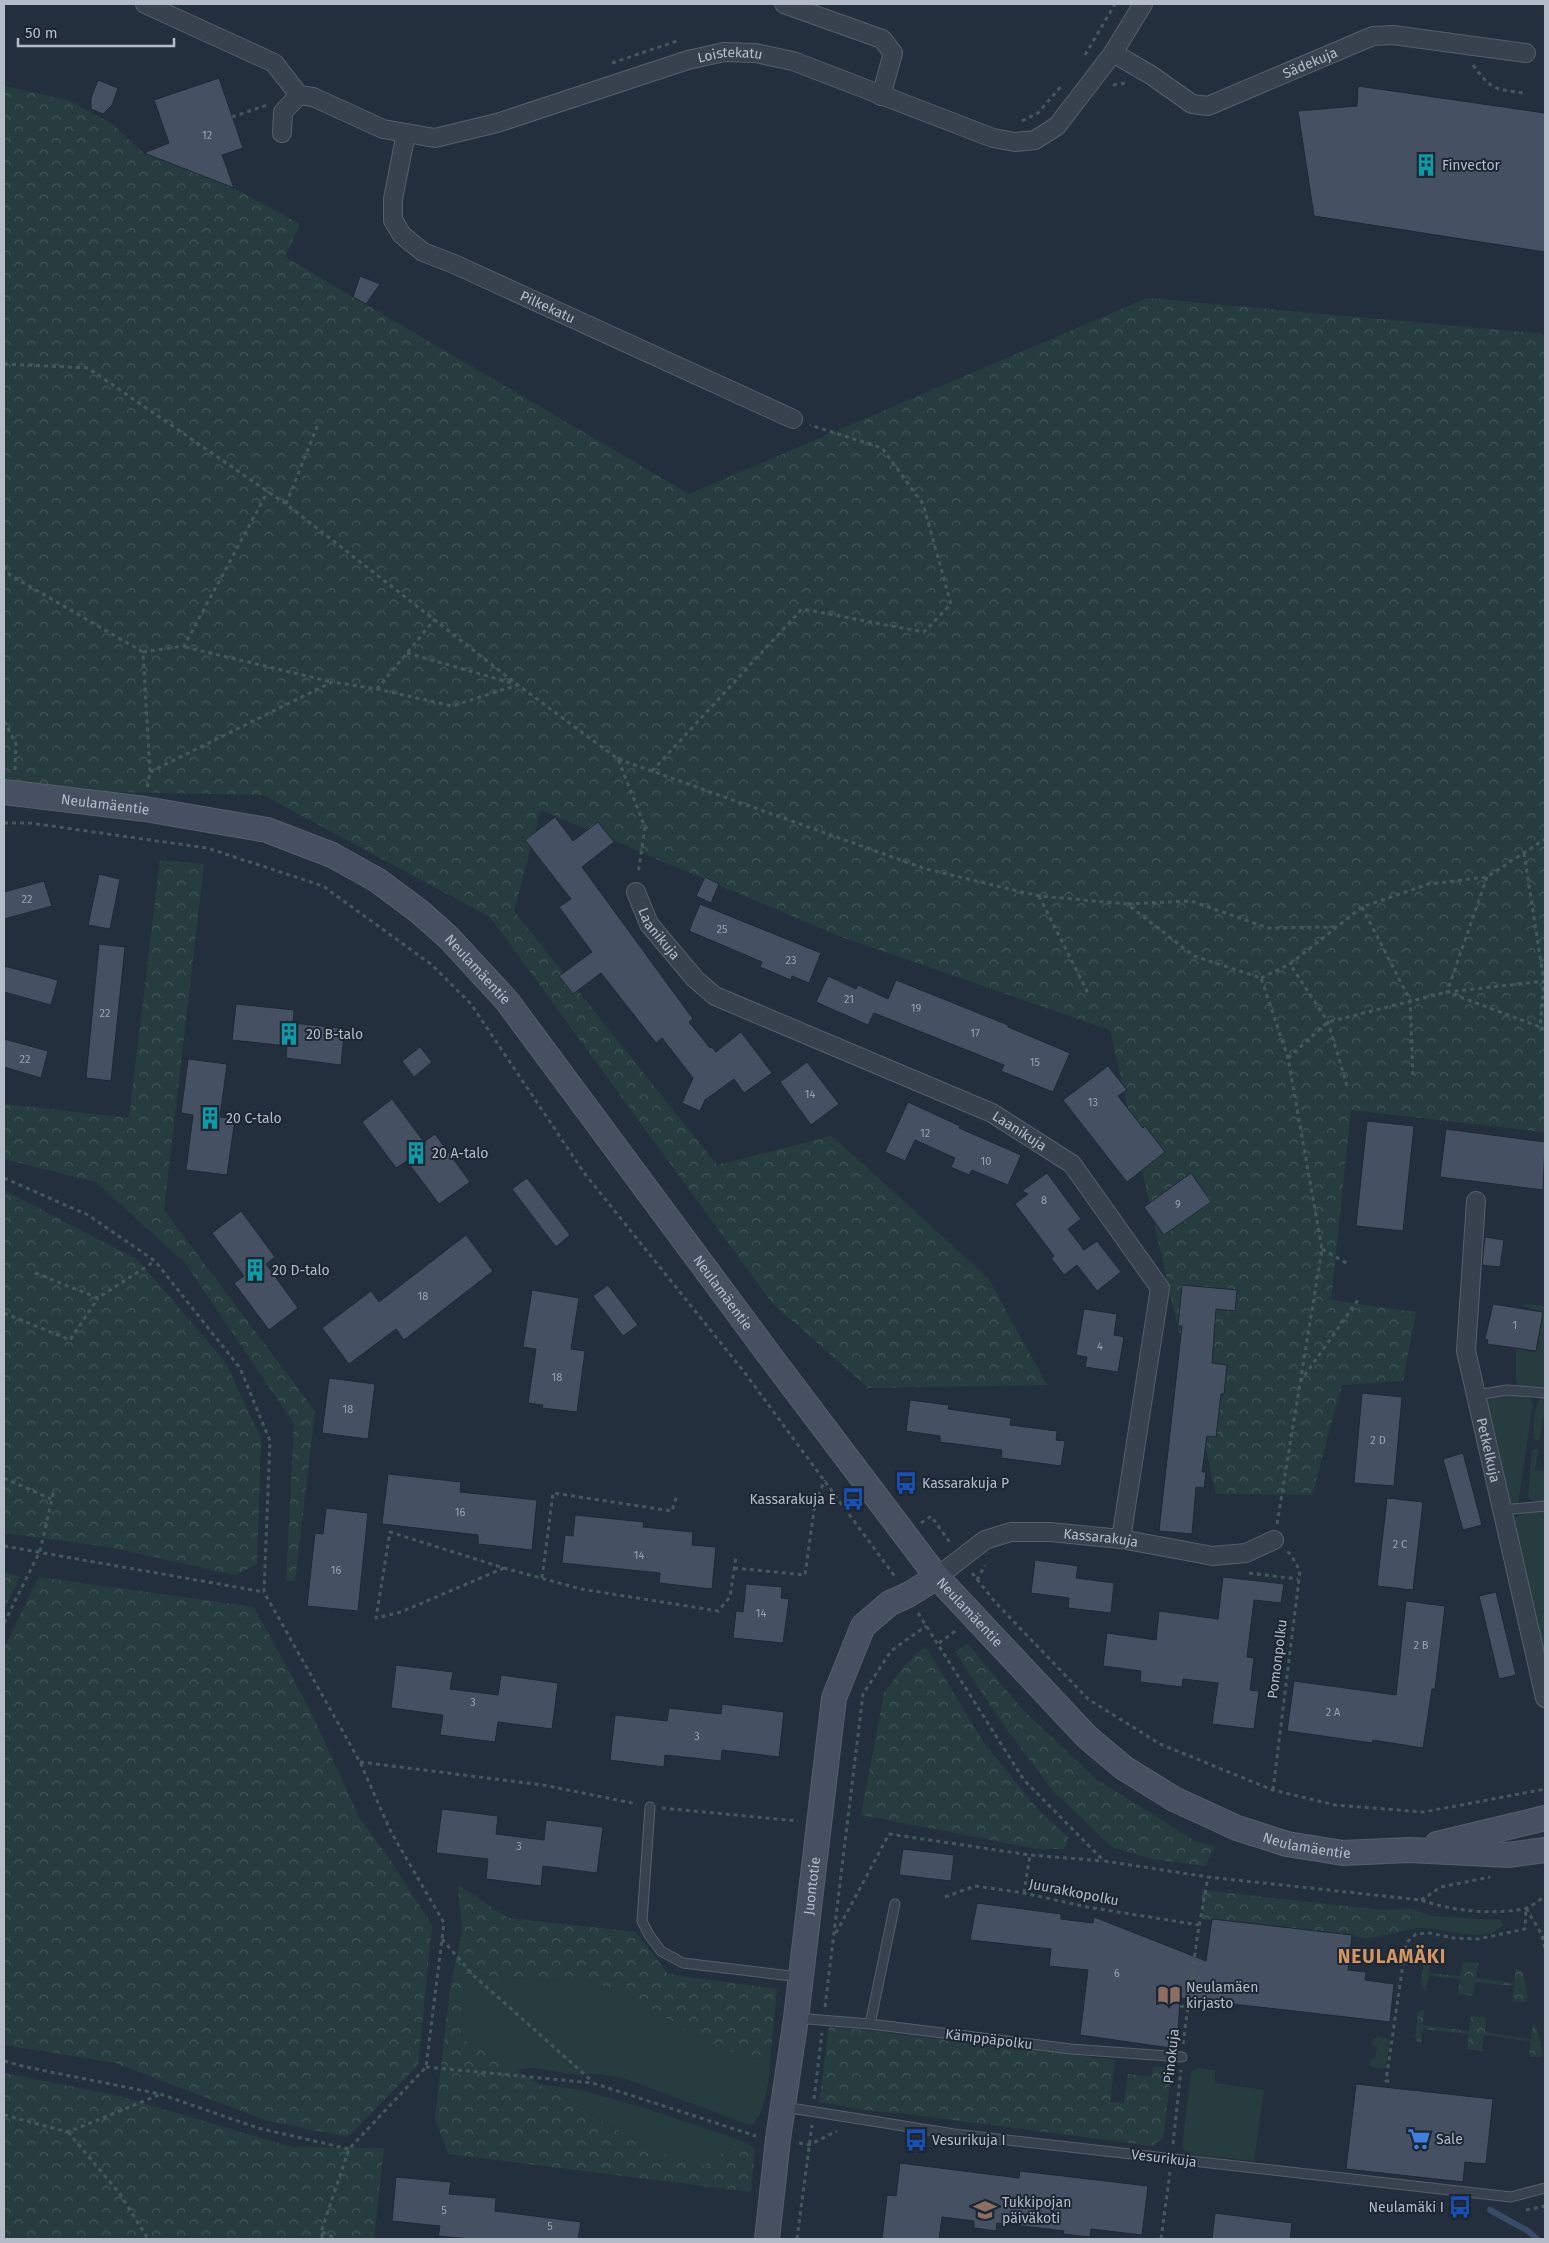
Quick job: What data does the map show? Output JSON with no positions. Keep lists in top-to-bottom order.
{
  "streets": {
    "street": [
      "Loistekatu",
      "Sädekuja",
      "Pilkekatu",
      "Neulamäentie",
      "Laanikuja",
      "Petkelkuja",
      "Kassarakuja",
      "Juontotie"
    ],
    "lane": ["Kämppäpolku", "Vesurikuja"],
    "path": ["Pomonpolku", "Juurakkopolku", "Pinokuja"]
  },
  "crossings": [
    ["Loistekatu", "Sädekuja"],
    ["Loistekatu", "Pilkekatu"],
    ["Neulamäentie", "Kassarakuja"],
    ["Neulamäentie", "Juontotie"],
    ["Laanikuja", "Kassarakuja"],
    ["Kassarakuja", "Pomonpolku"],
    ["Kassarakuja", "Juontotie"],
    ["Juontotie", "Kämppäpolku"],
    ["Juontotie", "Vesurikuja"],
    ["Juurakkopolku", "Pinokuja"],
    ["Kämppäpolku", "Pinokuja"],
    ["Pinokuja", "Vesurikuja"]
  ],
  "districts": ["NEULAMÄKI"],
  "places": {
    "building": [
      "Finvector",
      "20 B-talo",
      "20 C-talo",
      "20 A-talo",
      "20 D-talo"
    ],
    "bus stop": [
      "Kassarakuja P",
      "Kassarakuja E",
      "Vesurikuja I",
      "Neulamäki I"
    ],
    "library": ["Neulamäen kirjasto"],
    "supermarket": ["Sale"],
    "school or university": ["Tukkipojan päiväkoti"]
  },
  "house_numbers": [
    "12",
    "22",
    "25",
    "23",
    "21",
    "19",
    "22",
    "17",
    "22",
    "15",
    "14",
    "13",
    "12",
    "10",
    "8",
    "9",
    "18",
    "1",
    "4",
    "18",
    "18",
    "2 D",
    "16",
    "2 C",
    "14",
    "16",
    "14",
    "2 B",
    "3",
    "2 A",
    "3",
    "3",
    "6",
    "5",
    "5"
  ],
  "scale_bar": "50 m"
}
